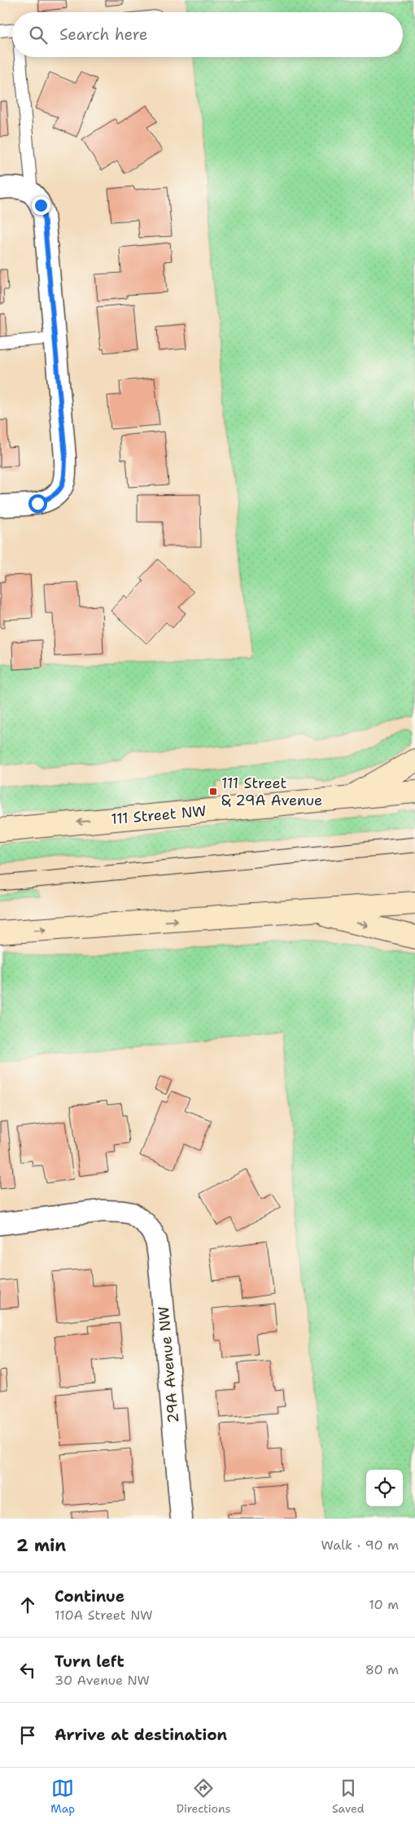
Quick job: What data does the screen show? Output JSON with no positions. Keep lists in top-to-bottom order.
{
  "streets": {
    "main road": ["111 Street NW"],
    "street": ["29A Avenue NW"]
  },
  "places": {
    "transit": ["111 Street & 29A Avenue"]
  },
  "page": {
    "search": "Search here",
    "heading": ["2 min", "Walk · 90 m"],
    "list": [
      ["Continue", "110A Street NW", "10 m"],
      ["Turn left", "30 Avenue NW", "80 m"],
      "Arrive at destination"
    ],
    "nav": ["Map", "Directions", "Saved"]
  }
}
